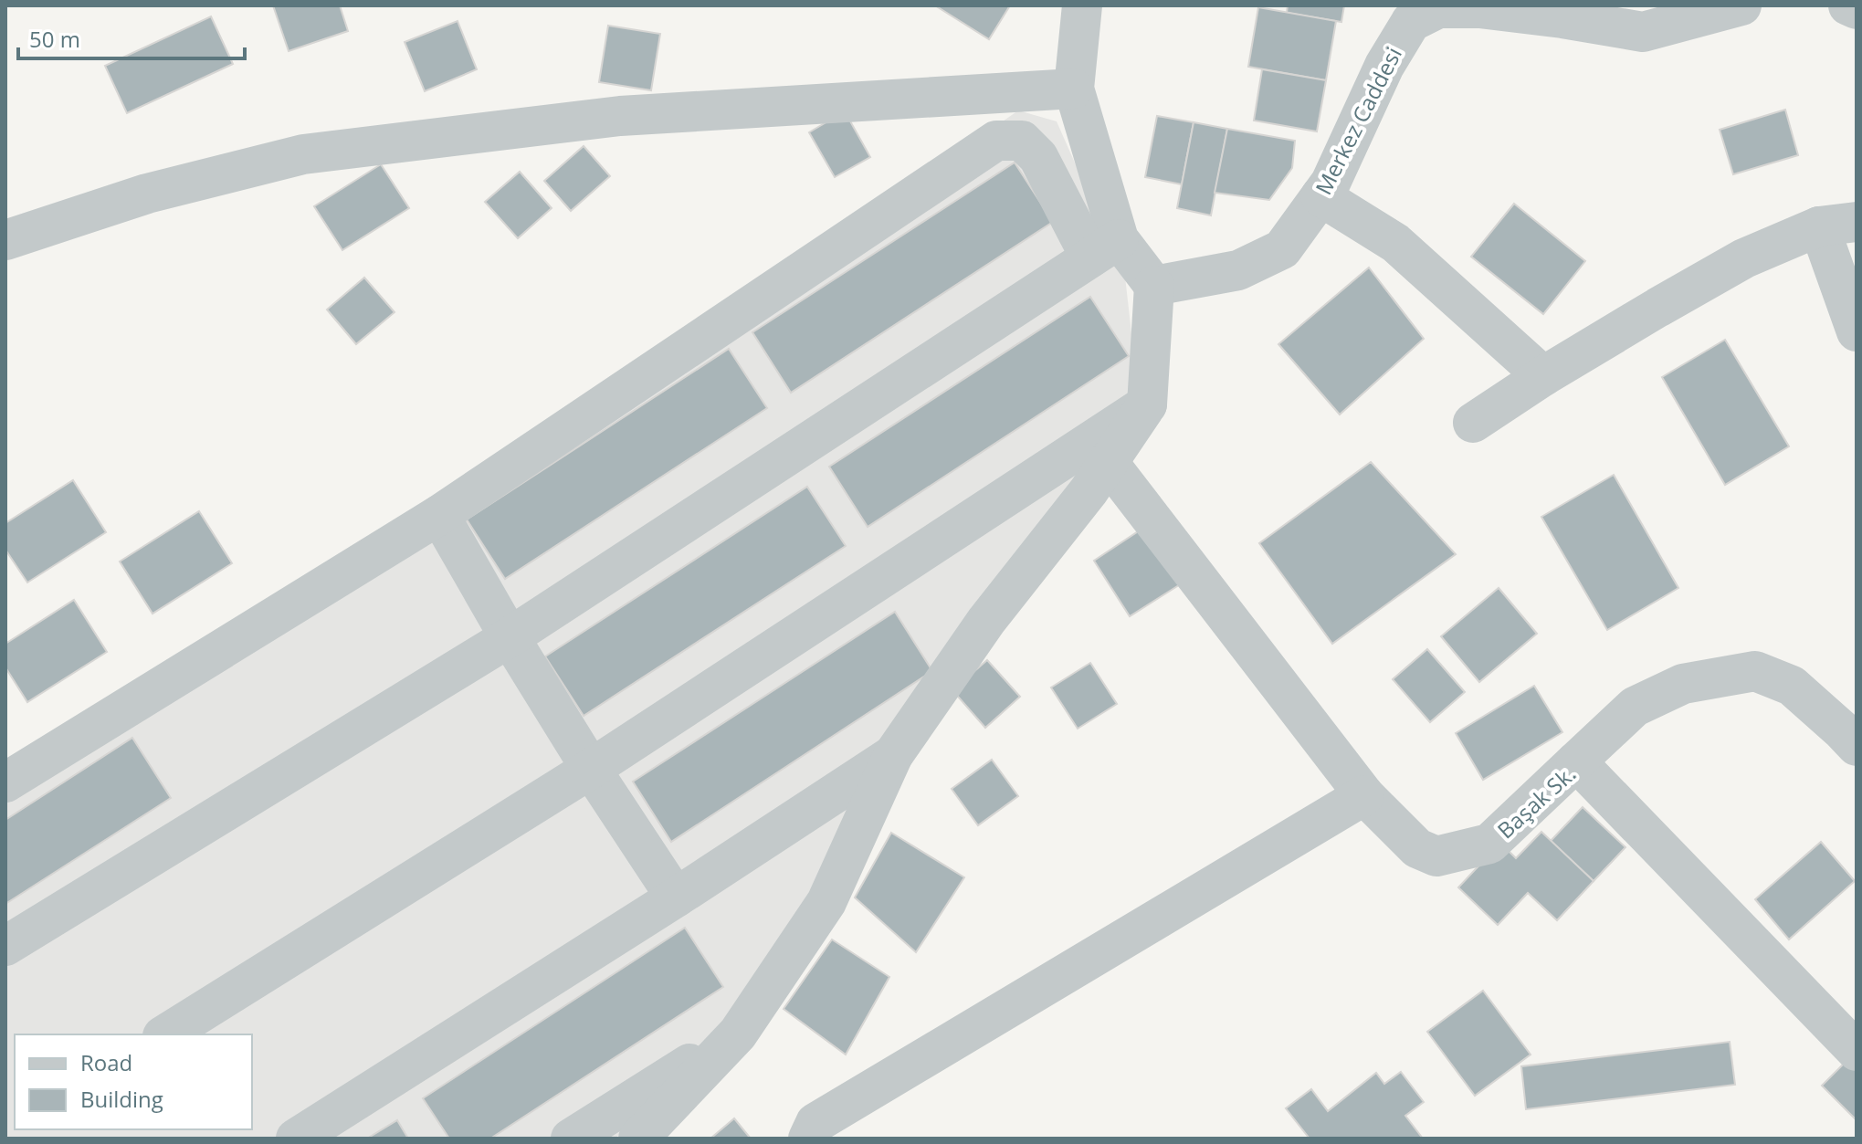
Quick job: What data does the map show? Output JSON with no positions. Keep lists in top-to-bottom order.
{
  "streets": {
    "street": ["Merkez Caddesi", "Başak Sk."]
  },
  "legend": ["Road", "Building"],
  "scale_bar": "50 m"
}
